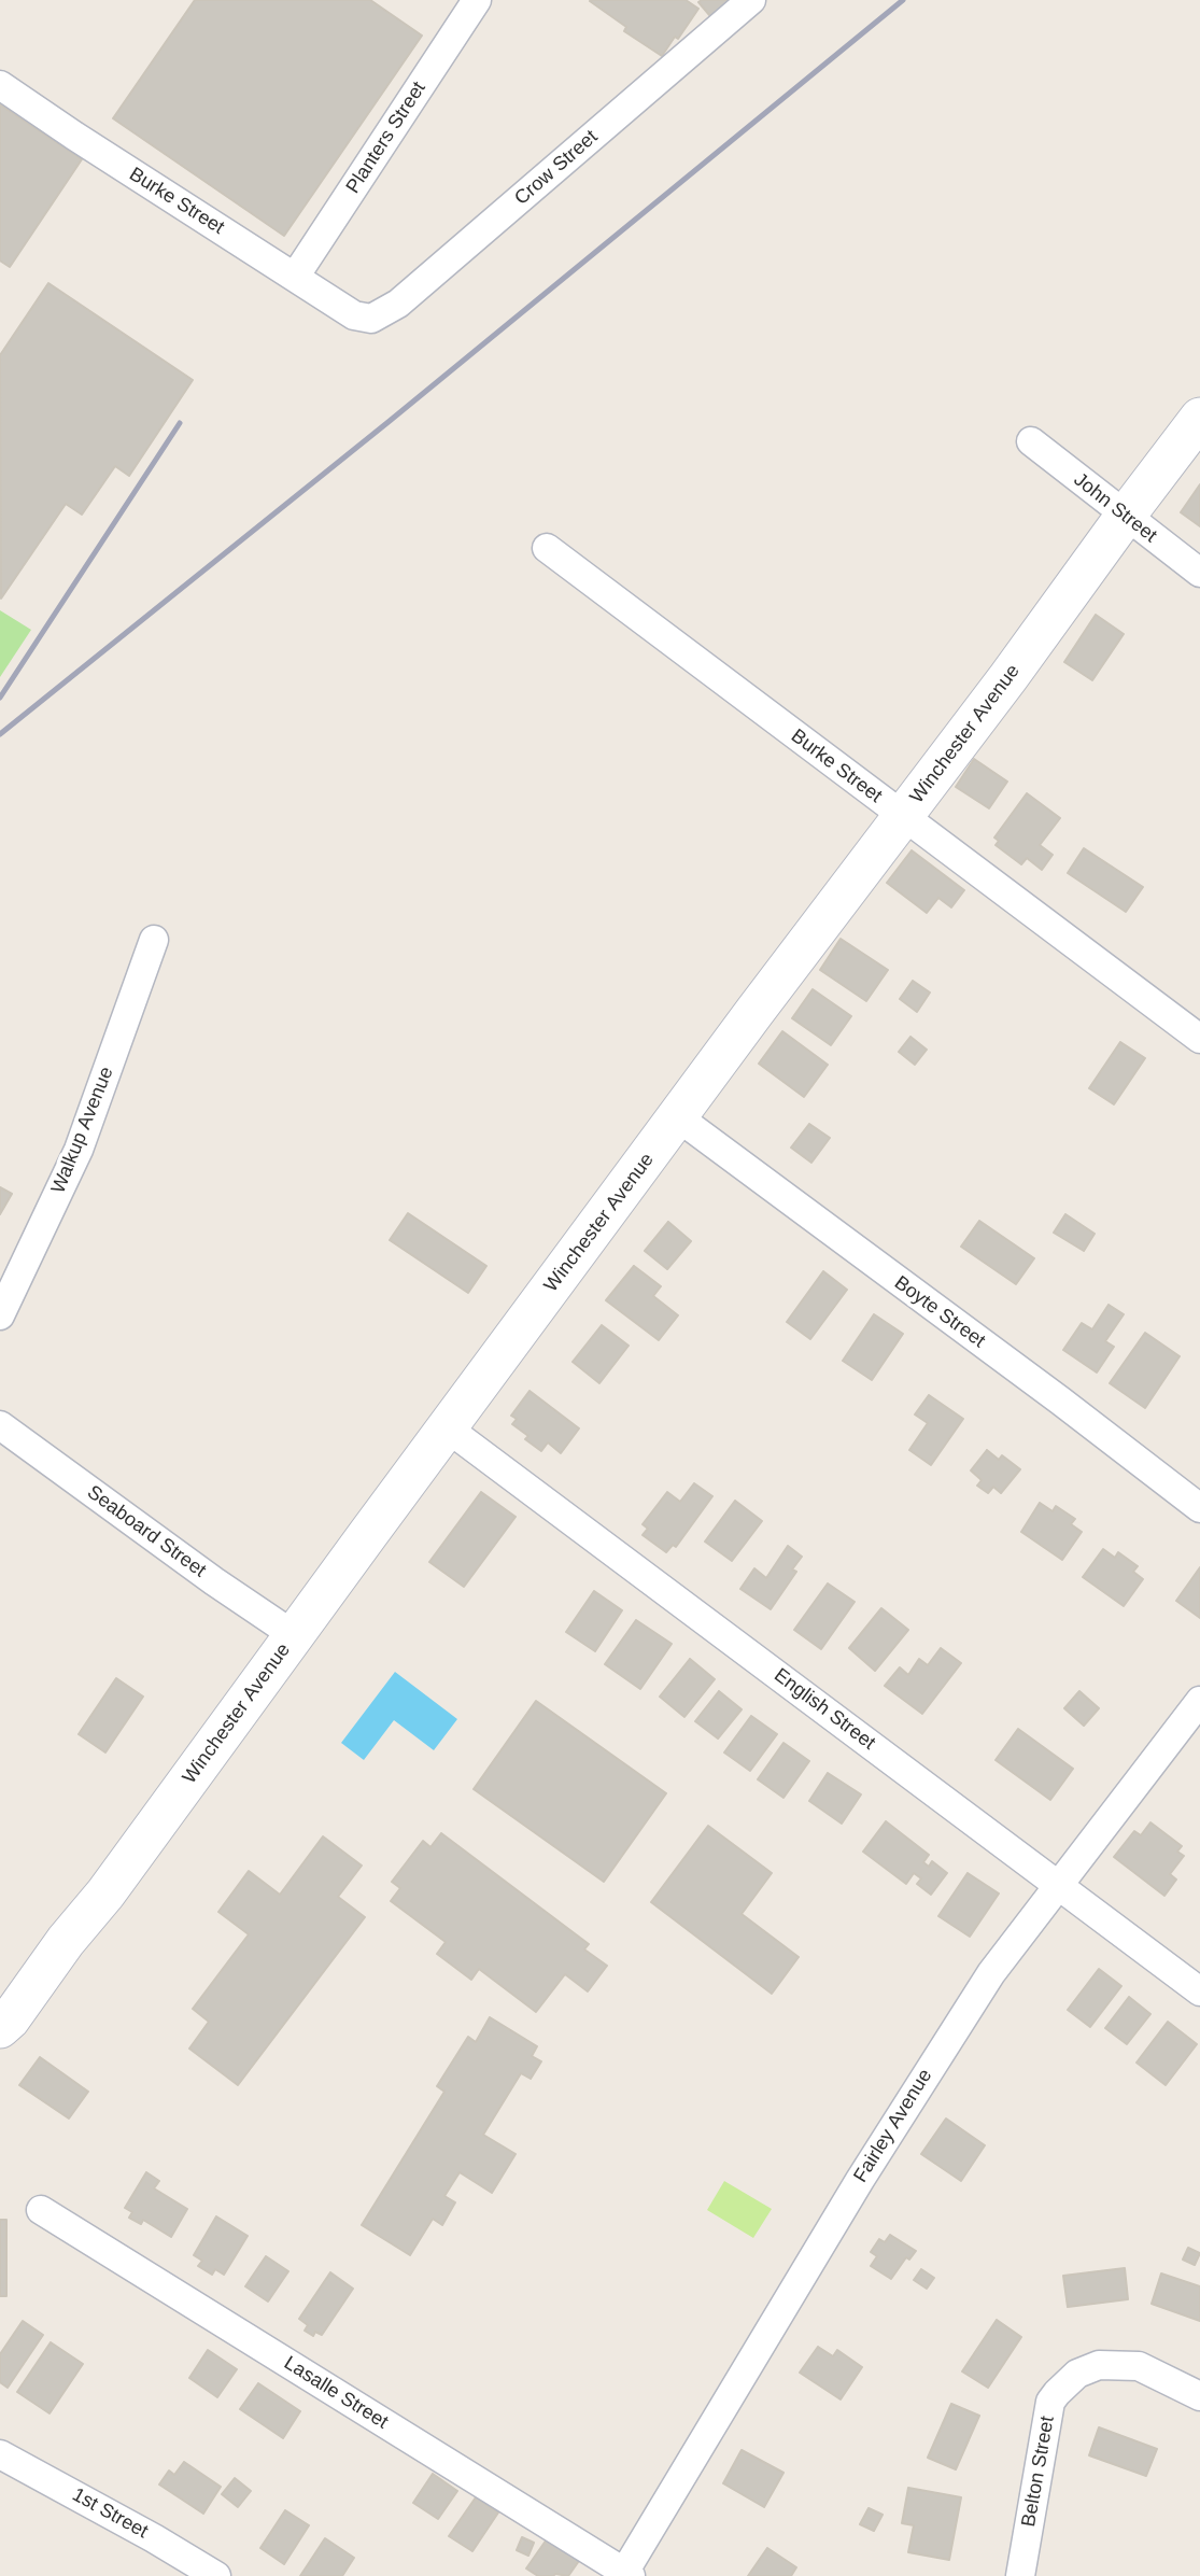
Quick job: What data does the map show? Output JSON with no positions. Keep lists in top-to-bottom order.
{
  "streets": {
    "street": [
      "Planters Street",
      "Crow Street",
      "Burke Street",
      "John Street",
      "Winchester Avenue",
      "Walkup Avenue",
      "Boyte Street",
      "Seaboard Street",
      "English Street",
      "Fairley Avenue",
      "Lasalle Street",
      "Belton Street",
      "1st Street"
    ]
  },
  "crossings": [
    ["Planters Street", "Burke Street"],
    ["Crow Street", "Burke Street"],
    ["Burke Street", "Winchester Avenue"],
    ["John Street", "Winchester Avenue"],
    ["Winchester Avenue", "Boyte Street"],
    ["Winchester Avenue", "Seaboard Street"],
    ["Winchester Avenue", "English Street"],
    ["English Street", "Fairley Avenue"],
    ["Fairley Avenue", "Lasalle Street"]
  ]
}
